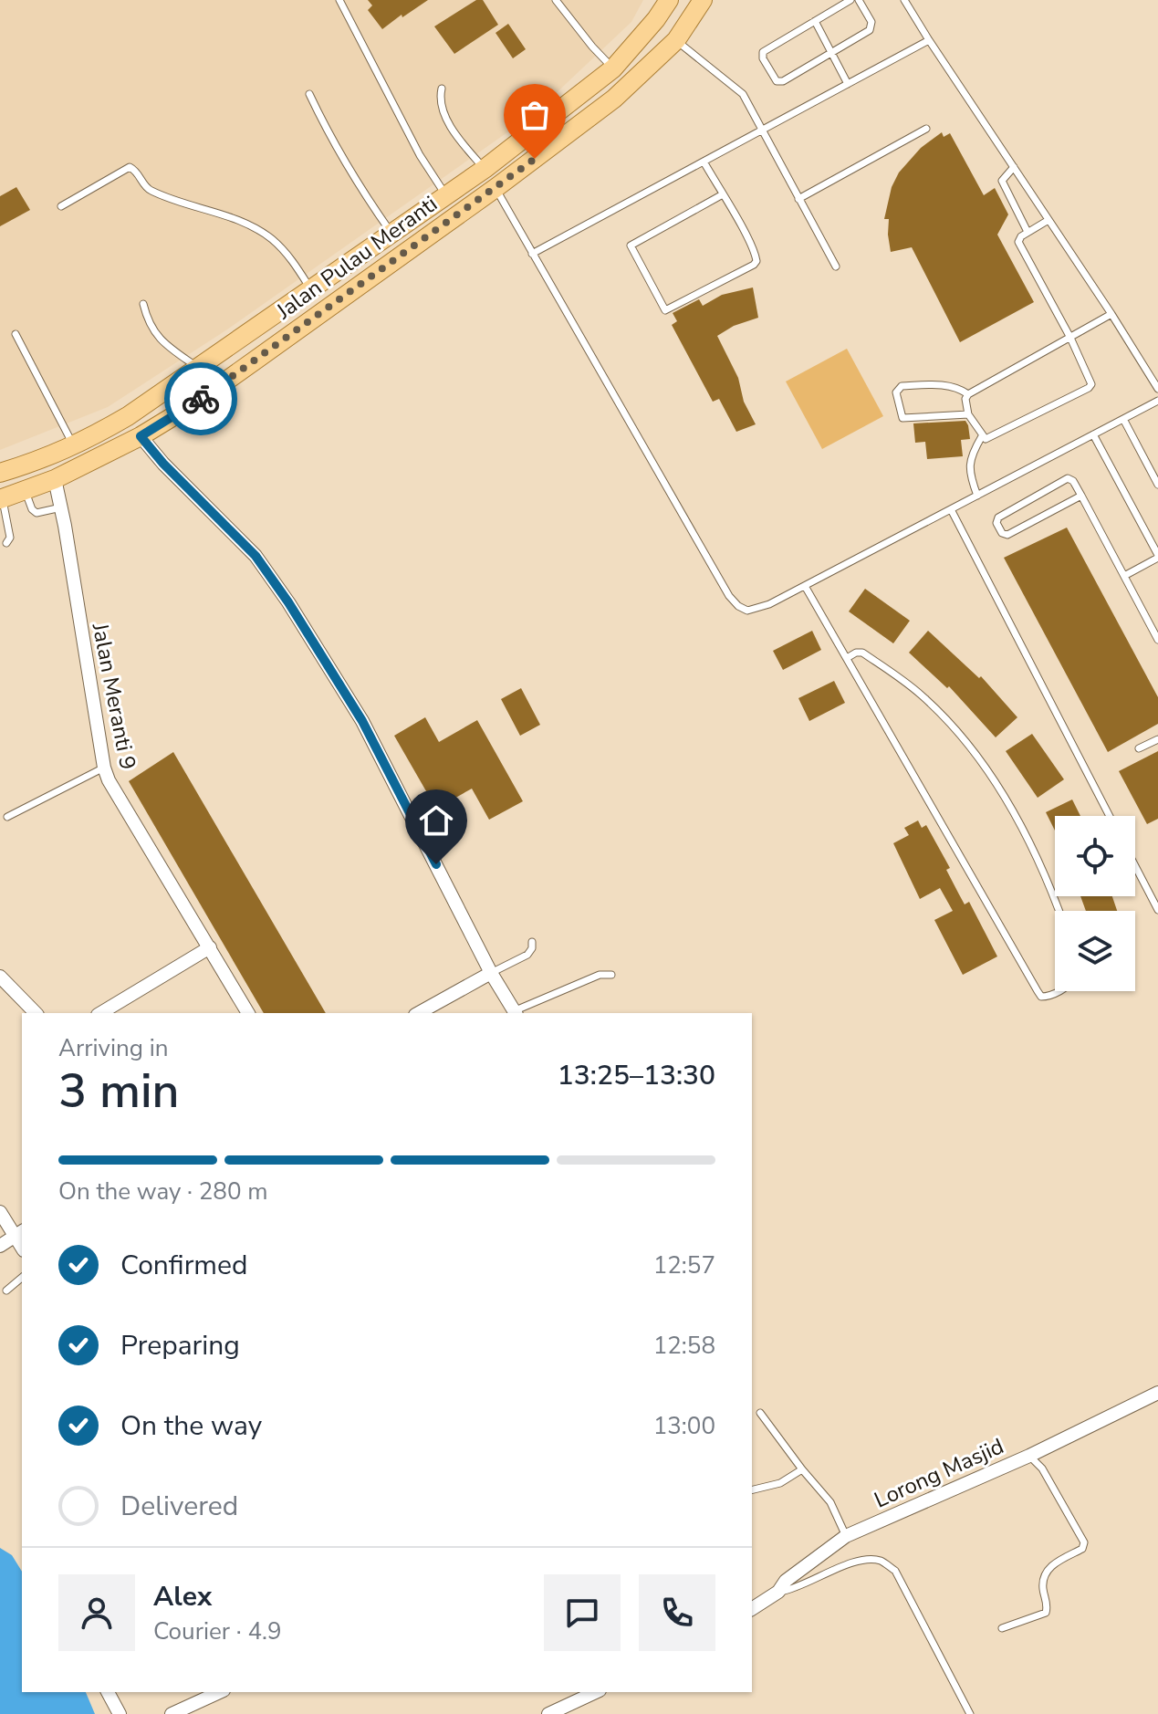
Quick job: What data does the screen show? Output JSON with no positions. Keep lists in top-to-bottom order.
{
  "streets": {
    "main road": ["Jalan Pulau Meranti"],
    "street": ["Jalan Meranti 9", "Lorong Masjid"]
  },
  "crossings": [
    ["Jalan Pulau Meranti", "Jalan Meranti 9"]
  ],
  "page": {
    "heading": ["3 min", "Arriving in", "13:25–13:30"],
    "panel": ["Alex", "Courier · 4.9"],
    "bar": "On the way · 280 m",
    "list": [
      ["Confirmed", "12:57"],
      ["Preparing", "12:58"],
      ["On the way", "13:00"],
      "Delivered"
    ]
  }
}
